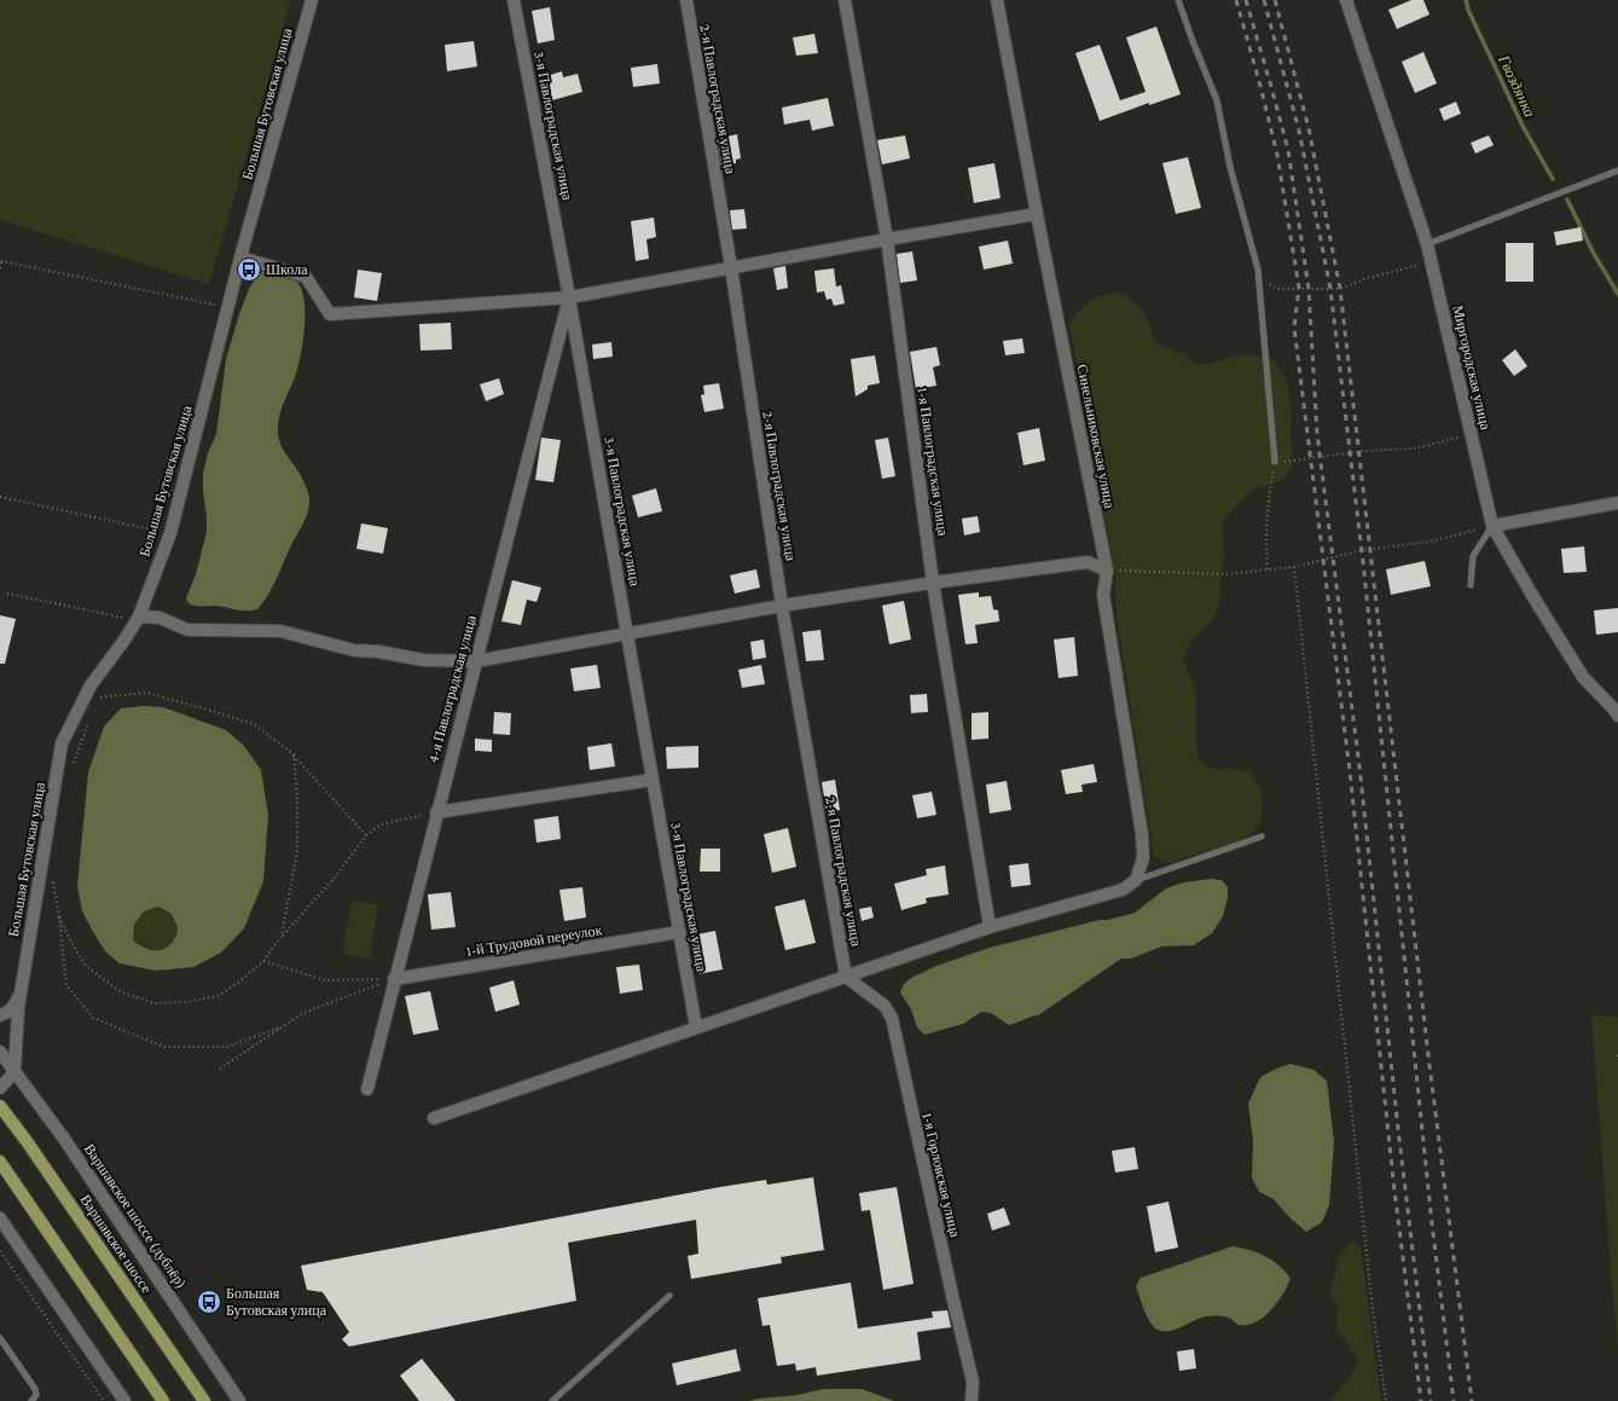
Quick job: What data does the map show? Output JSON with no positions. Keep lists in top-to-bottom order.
{
  "streets": {
    "main road": ["Варшавское шоссе"],
    "street": [
      "2-я Павлоградская улица",
      "Большая Бутовская улица",
      "3-я Павлоградская улица",
      "Миргородская улица",
      "Синельниковская улица",
      "1-я Павлоградская улица",
      "4-я Павлоградская улица",
      "1-й Трудовой переулок",
      "1-я Горловская улица",
      "Варшавское шоссе (дублёр)"
    ]
  },
  "crossings": [
    ["2-я Павлоградская улица", "1-я Горловская улица"],
    ["Большая Бутовская улица", "Варшавское шоссе (дублёр)"],
    ["3-я Павлоградская улица", "4-я Павлоградская улица"],
    ["3-я Павлоградская улица", "1-й Трудовой переулок"],
    ["4-я Павлоградская улица", "1-й Трудовой переулок"]
  ],
  "water": ["Гвоздянка"],
  "places": {
    "bus stop": ["Школа", "Большая Бутовская улица"]
  }
}
